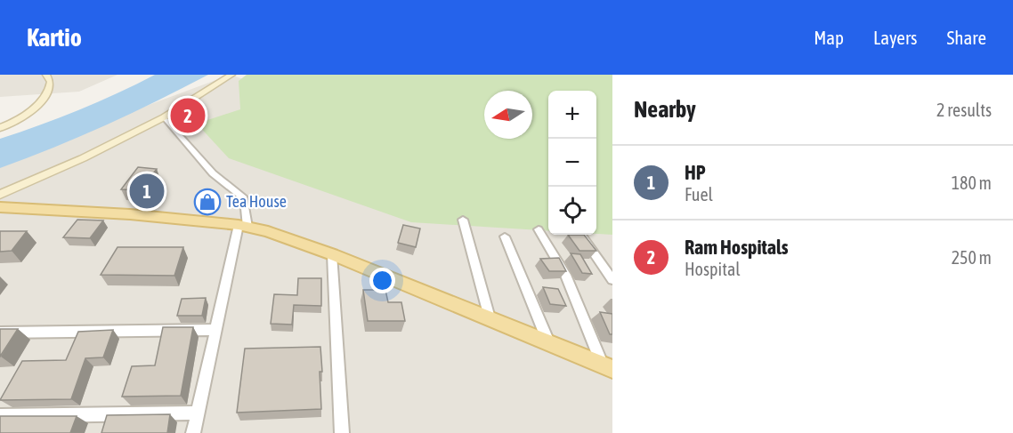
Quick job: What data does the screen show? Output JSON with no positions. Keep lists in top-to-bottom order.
{
  "places": {
    "shop": ["Tea House"]
  },
  "north": "left",
  "page": {
    "header": "Kartio",
    "nav": ["Map", "Layers", "Share"],
    "heading": ["Nearby", "2 results"],
    "map_buttons": ["+", "−"],
    "pins": ["2", "1"],
    "list": [
      {
        "mark": "1",
        "name": "HP",
        "note": "Fuel",
        "value": "180 m"
      },
      {
        "mark": "2",
        "name": "Ram Hospitals",
        "note": "Hospital",
        "value": "250 m"
      }
    ]
  }
}
